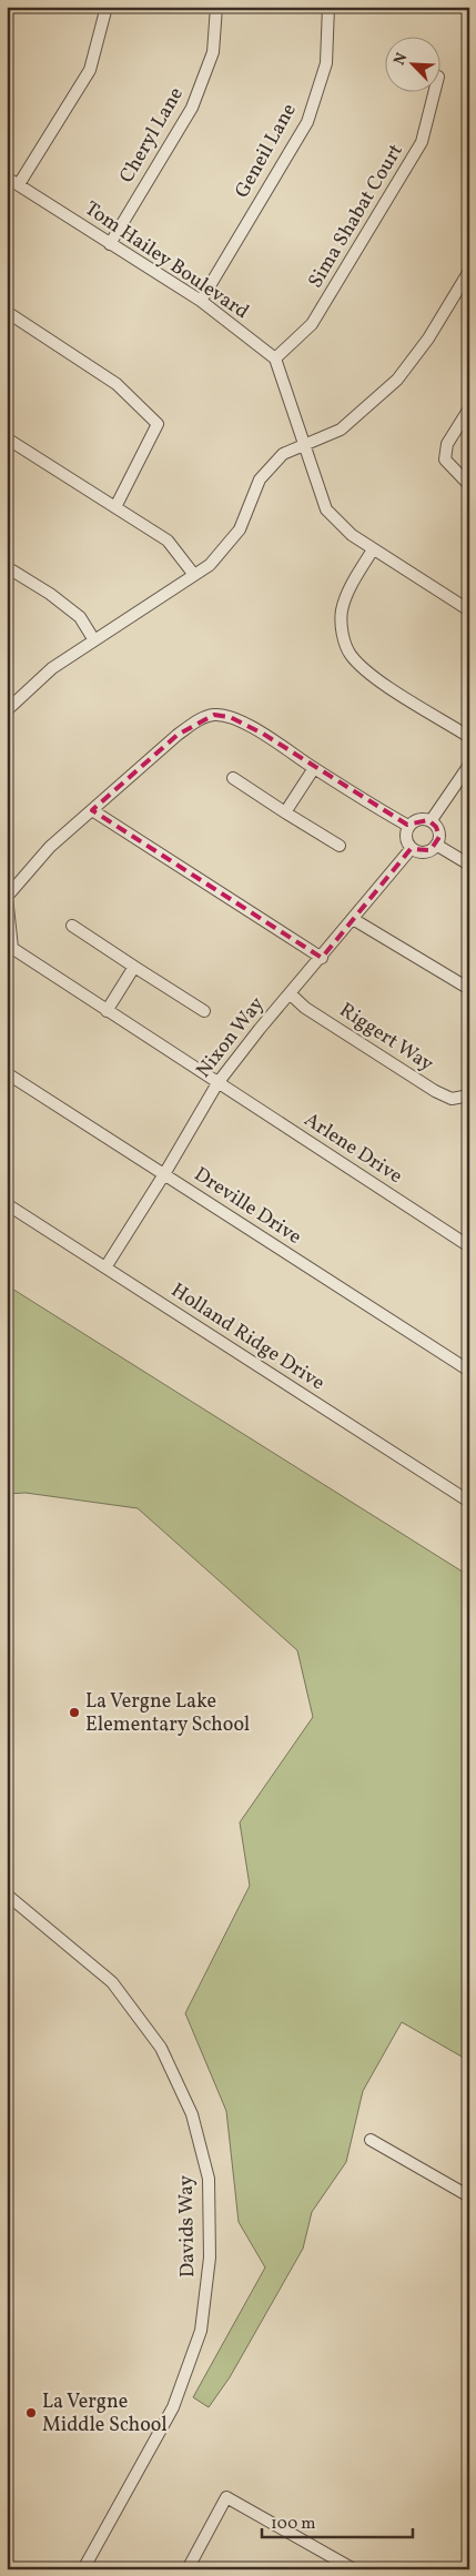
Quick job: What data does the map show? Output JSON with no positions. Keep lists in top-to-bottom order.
{
  "streets": {
    "street": [
      "Cheryl Lane",
      "Geneil Lane",
      "Sima Shabat Court",
      "Tom Hailey Boulevard",
      "Nixon Way",
      "Riggert Way",
      "Arlene Drive",
      "Dreville Drive",
      "Holland Ridge Drive",
      "Davids Way"
    ]
  },
  "crossings": [
    ["Cheryl Lane", "Tom Hailey Boulevard"],
    ["Geneil Lane", "Tom Hailey Boulevard"],
    ["Sima Shabat Court", "Tom Hailey Boulevard"],
    ["Nixon Way", "Riggert Way"],
    ["Nixon Way", "Arlene Drive"],
    ["Nixon Way", "Dreville Drive"],
    ["Nixon Way", "Holland Ridge Drive"]
  ],
  "places": ["La Vergne Lake Elementary School", "La Vergne Middle School"],
  "scale_bar": "100 m",
  "north": "top left"
}
